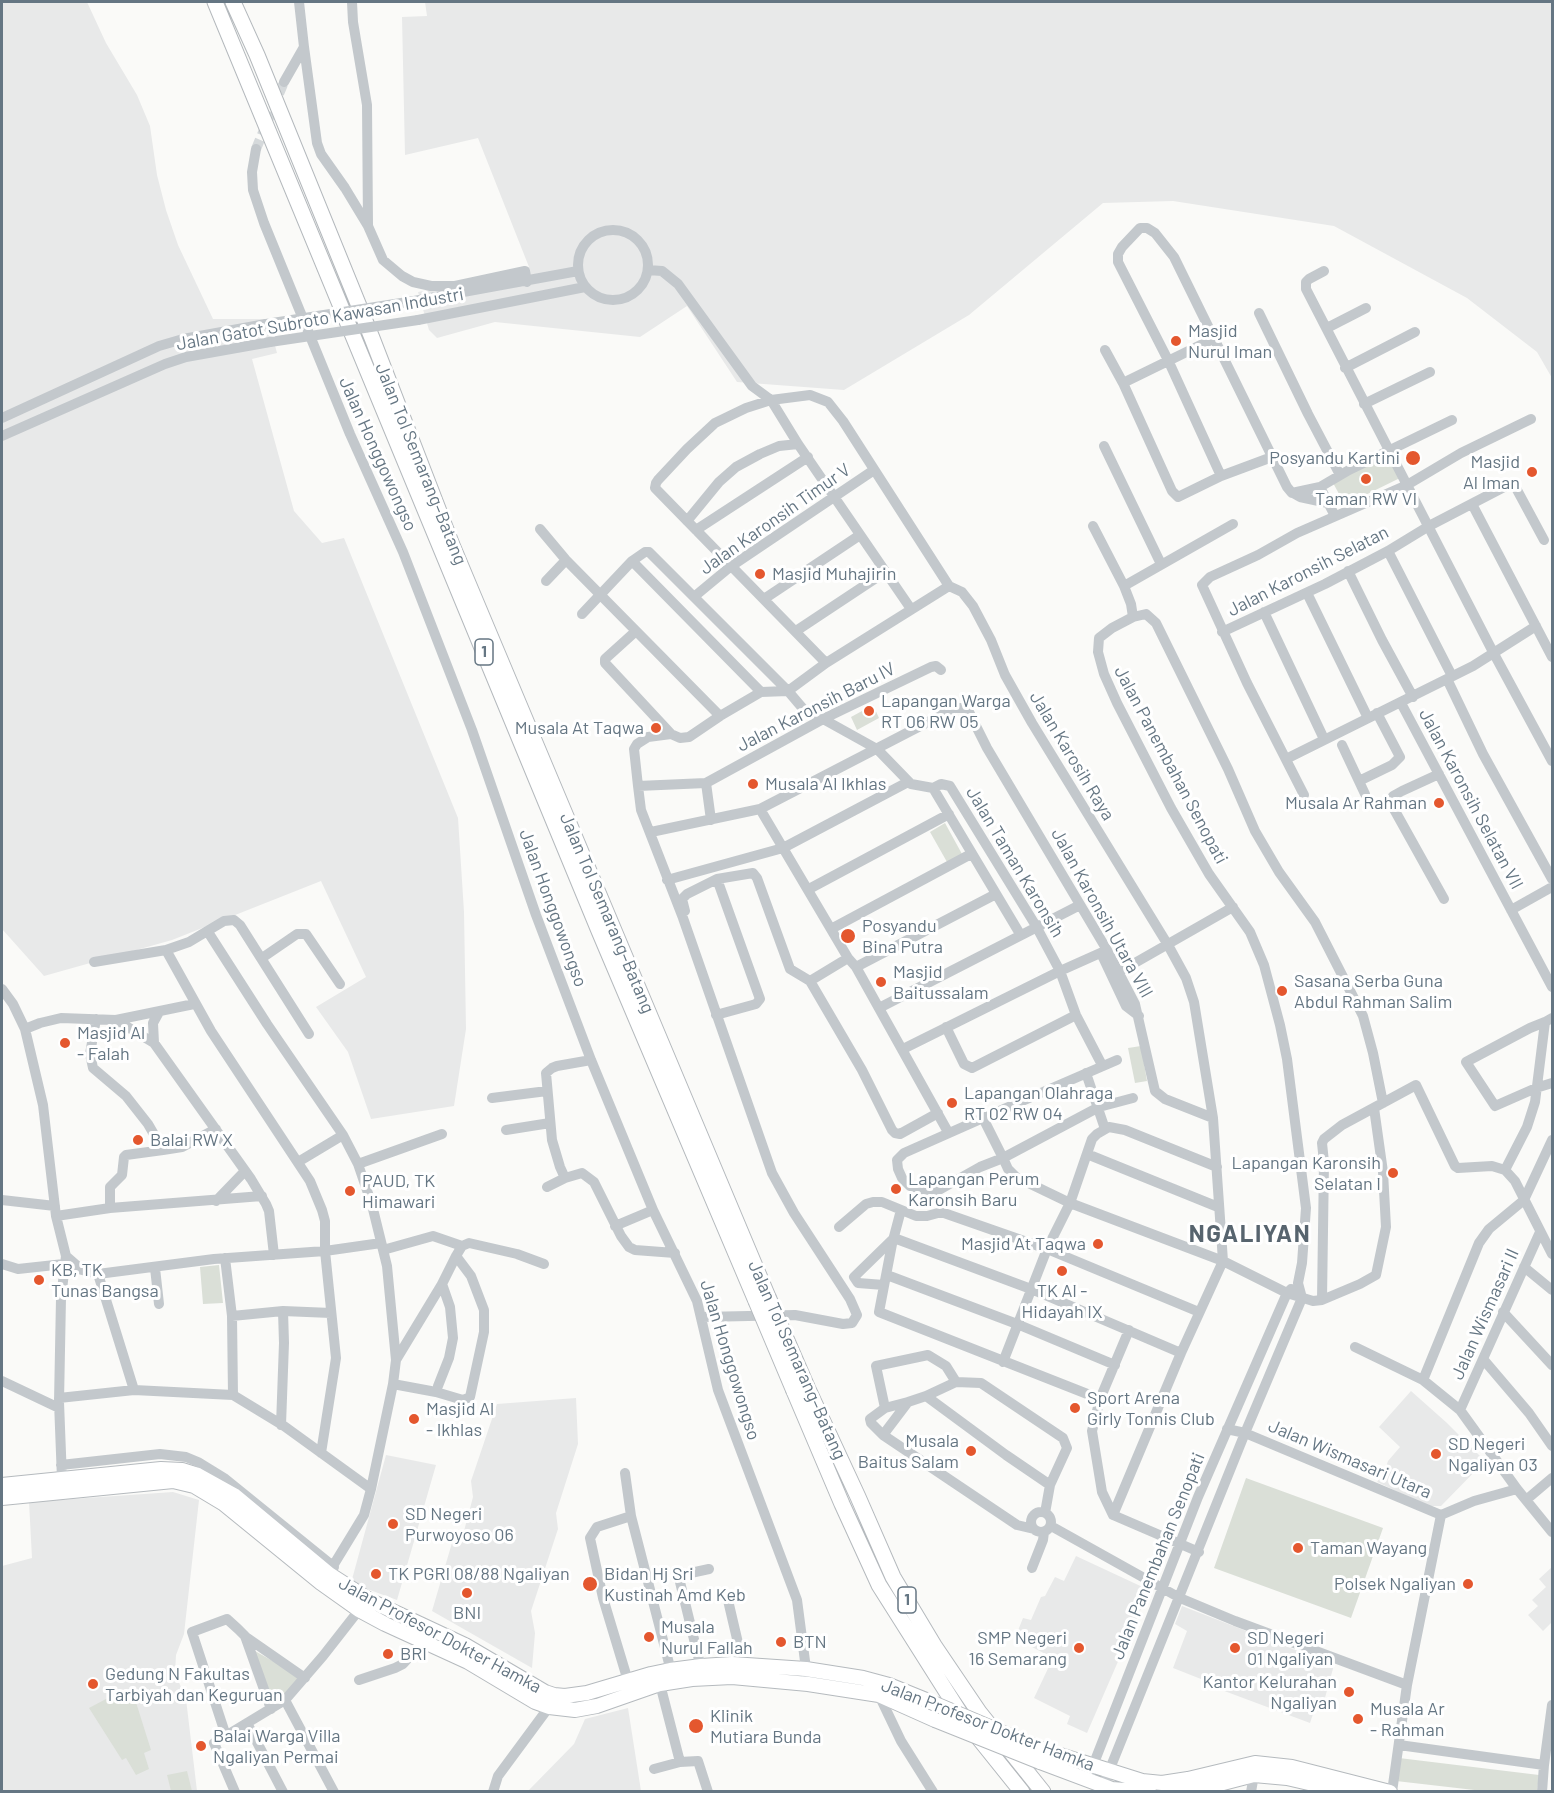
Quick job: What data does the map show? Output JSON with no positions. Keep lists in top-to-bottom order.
{
  "streets": {
    "highway": ["Jalan Tol Semarang–Batang", "1"],
    "main road": ["Jalan Profesor Dokter Hamka"],
    "street": [
      "Jalan Gatot Subroto Kawasan Industri",
      "Jalan Honggowongso",
      "Jalan Karonsih Timur V",
      "Jalan Karonsih Selatan",
      "Jalan Karonsih Baru IV",
      "Jalan Karosih Raya",
      "Jalan Panembahan Senopati",
      "Jalan Karonsih Selatan VII",
      "Jalan Taman Karonsih",
      "Jalan Karonsih Utara VIII",
      "Jalan Wismasari II",
      "Jalan Wismasari Utara"
    ]
  },
  "crossings": [
    ["Jalan Honggowongso", "Jalan Profesor Dokter Hamka"],
    ["Jalan Karonsih Timur V", "Jalan Karosih Raya"],
    ["Jalan Karonsih Selatan", "Jalan Karonsih Selatan VII"],
    ["Jalan Karosih Raya", "Jalan Karonsih Utara VIII"],
    ["Jalan Panembahan Senopati", "Jalan Wismasari Utara"],
    ["Jalan Panembahan Senopati", "Jalan Profesor Dokter Hamka"],
    ["Jalan Wismasari Utara", "Jalan Profesor Dokter Hamka"]
  ],
  "districts": ["NGALIYAN"],
  "places": [
    "Masjid Nurul Iman",
    "Posyandu Kartini",
    "Masjid Al Iman",
    "Taman RW VI",
    "Masjid Muhajirin",
    "Lapangan Warga RT 06 RW 05",
    "Musala At Taqwa",
    "Musala Al Ikhlas",
    "Musala Ar Rahman",
    "Posyandu Bina Putra",
    "Masjid Baitussalam",
    "Sasana Serba Guna Abdul Rahman Salim",
    "Masjid Al - Falah",
    "Lapangan Olahraga RT 02 RW 04",
    "Balai RW X",
    "Lapangan Karonsih Selatan I",
    "Lapangan Perum Karonsih Baru",
    "PAUD, TK Himawari",
    "Masjid At Taqwa",
    "TK Al - Hidayah IX",
    "KB, TK Tunas Bangsa",
    "Sport Arena Girly Tonnis Club",
    "Masjid Al - Ikhlas",
    "Musala Baitus Salam",
    "SD Negeri Ngaliyan 03",
    "SD Negeri Purwoyoso 06",
    "Taman Wayang",
    "TK PGRI 08/88 Ngaliyan",
    "Bidan Hj Sri Kustinah Amd Keb",
    "Polsek Ngaliyan",
    "BNI",
    "Musala Nurul Fallah",
    "BTN",
    "SMP Negeri 16 Semarang",
    "SD Negeri 01 Ngaliyan",
    "BRI",
    "Gedung N Fakultas Tarbiyah dan Keguruan",
    "Kantor Kelurahan Ngaliyan",
    "Musala Ar - Rahman",
    "Klinik Mutiara Bunda",
    "Balai Warga Villa Ngaliyan Permai"
  ]
}
